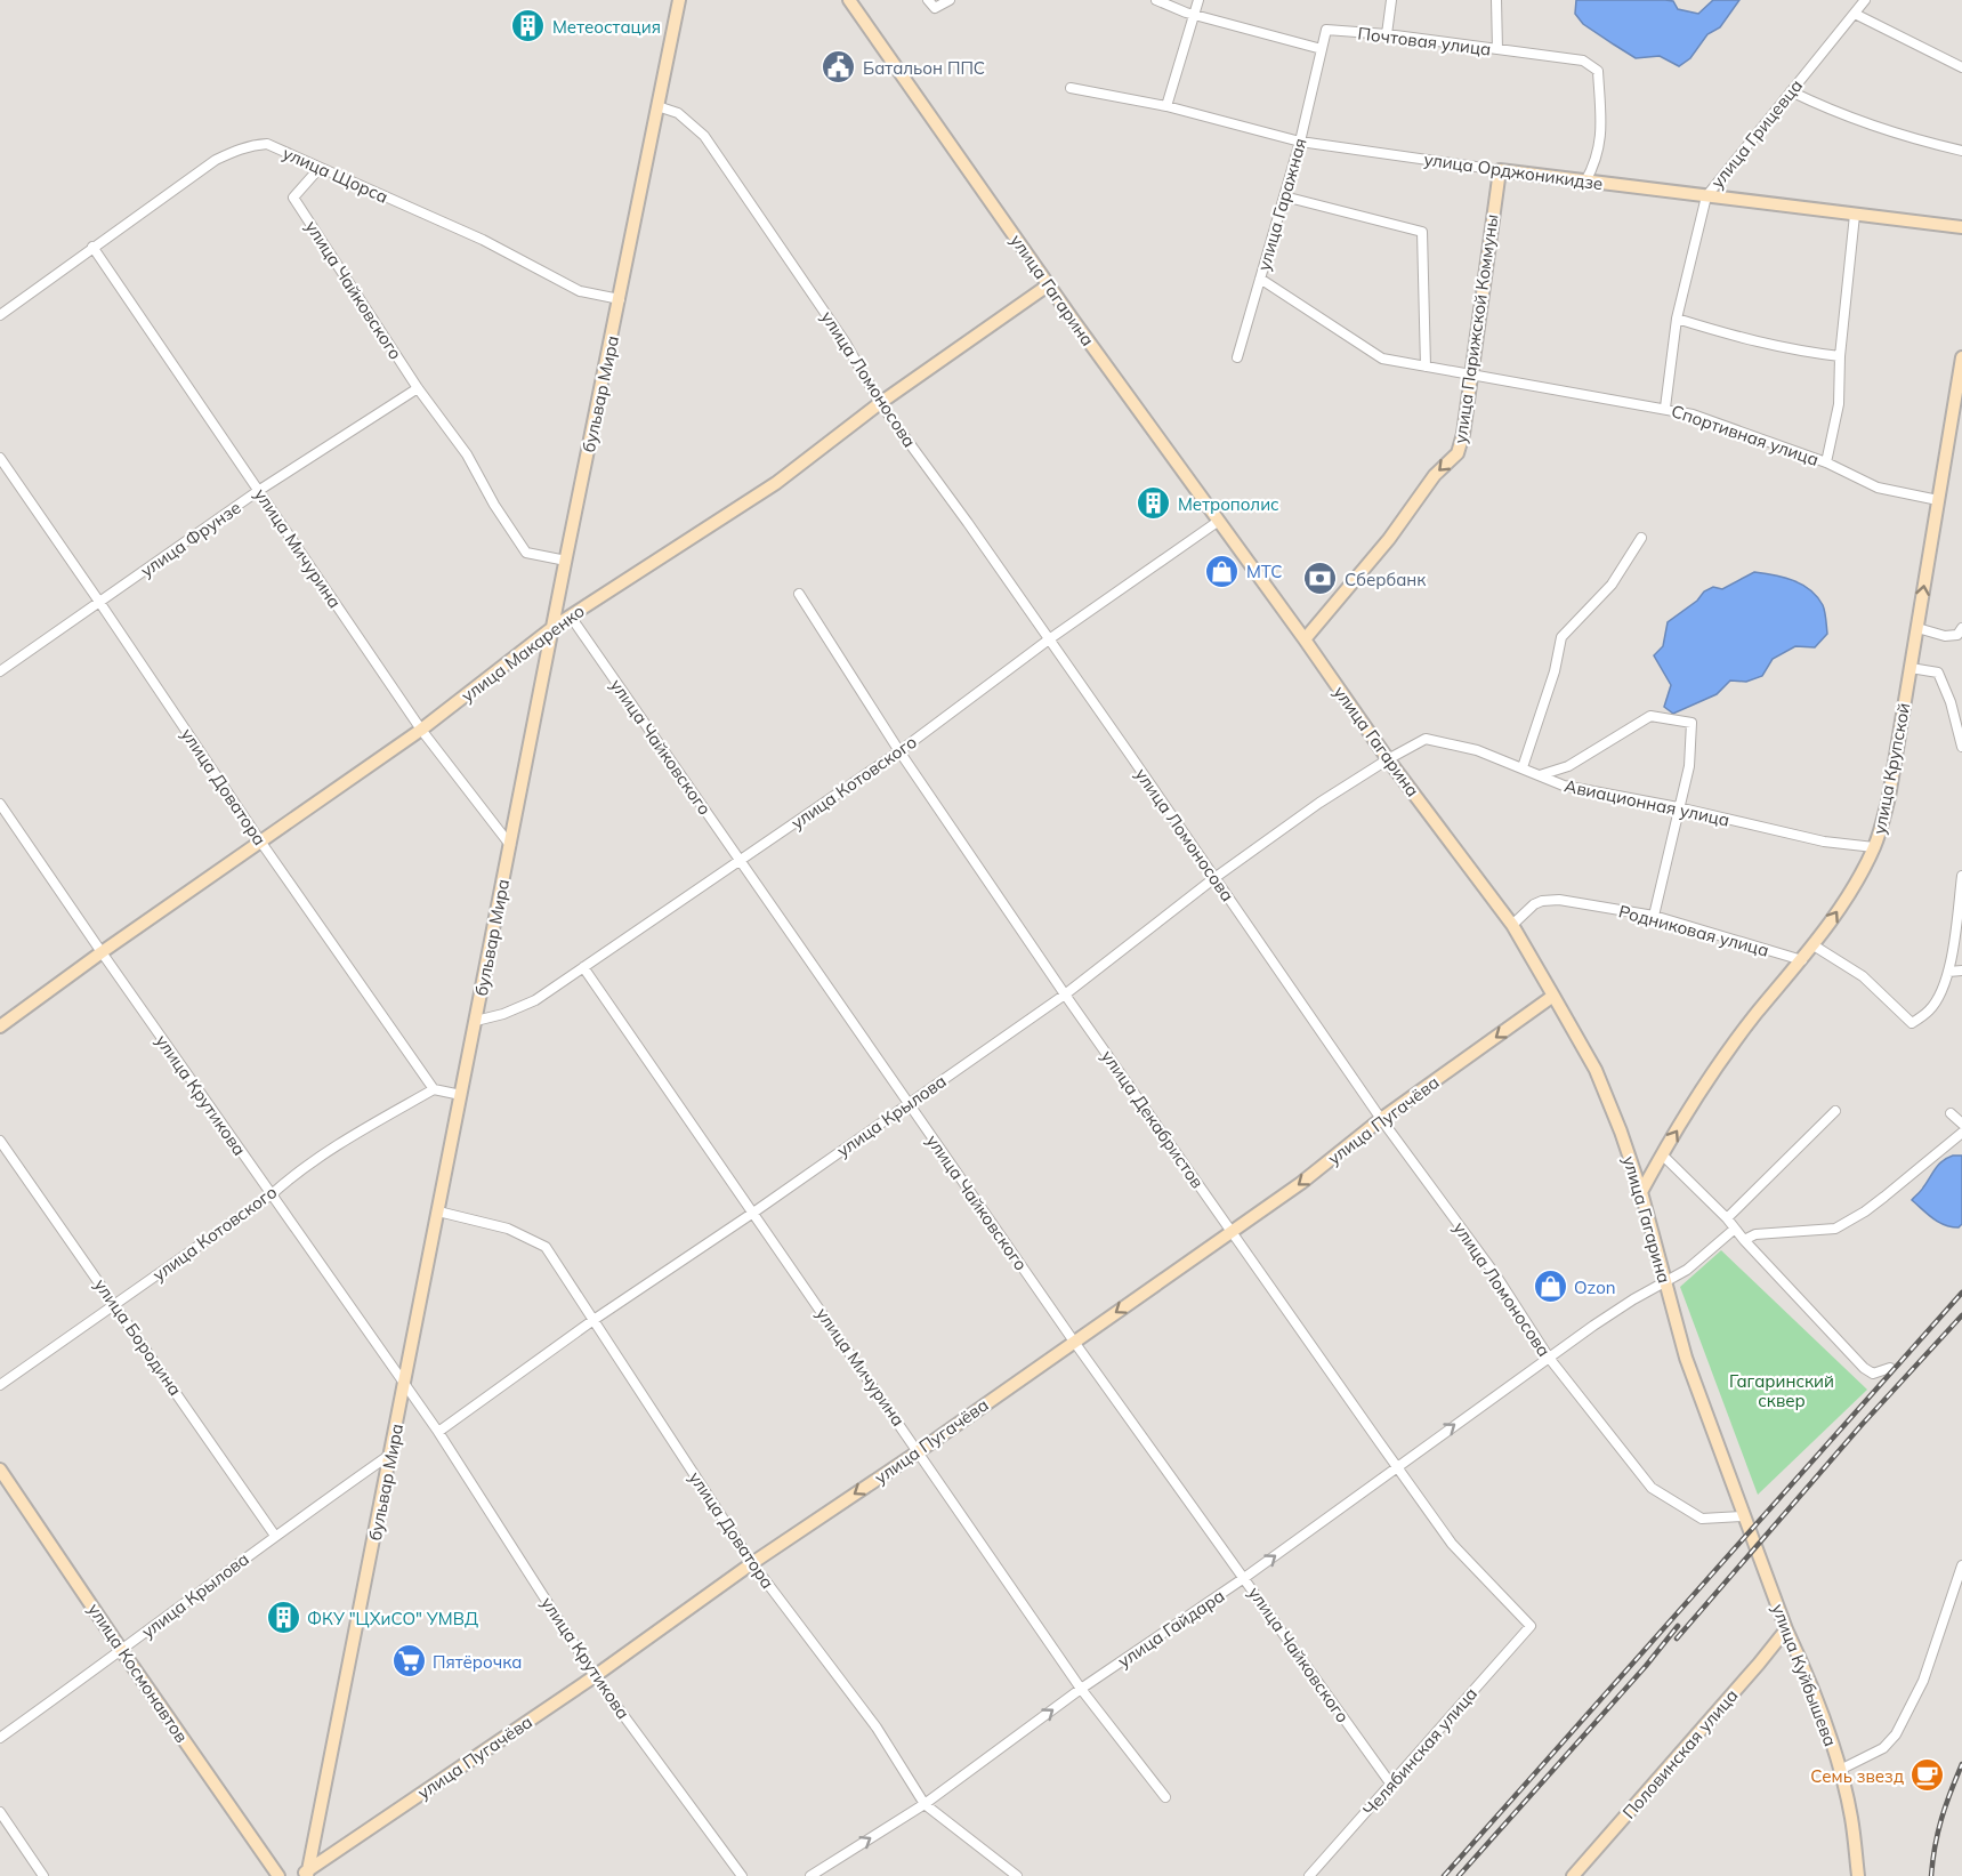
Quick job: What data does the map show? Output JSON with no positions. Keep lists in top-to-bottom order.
{
  "streets": {
    "street": [
      "Почтовая улица",
      "улица Грицевца",
      "улица Орджоникидзе",
      "улица Щорса",
      "улица Гаражная",
      "улица Чайковского",
      "улица Гагарина",
      "улица Парижской Коммуны",
      "улица Ломоносова",
      "бульвар Мира",
      "Спортивная улица",
      "улица Фрунзе",
      "улица Мичурина",
      "улица Макаренко",
      "улица Крупской",
      "улица Котовского",
      "улица Доватора",
      "Авиационная улица",
      "Родниковая улица",
      "улица Крутикова",
      "улица Крылова",
      "улица Декабристов",
      "улица Пугачёва",
      "улица Бородина",
      "улица Гайдара",
      "улица Космонавтов",
      "улица Куйбышева",
      "Челябинская улица",
      "Половинская улица"
    ]
  },
  "crossings": [
    ["Почтовая улица", "улица Орджоникидзе"],
    ["Почтовая улица", "улица Гаражная"],
    ["улица Грицевца", "улица Орджоникидзе"],
    ["улица Грицевца", "Спортивная улица"],
    ["улица Орджоникидзе", "улица Гаражная"],
    ["улица Орджоникидзе", "улица Парижской Коммуны"],
    ["улица Щорса", "улица Чайковского"],
    ["улица Щорса", "бульвар Мира"],
    ["улица Щорса", "улица Мичурина"],
    ["улица Гаражная", "Спортивная улица"],
    ["улица Чайковского", "бульвар Мира"],
    ["улица Чайковского", "улица Фрунзе"],
    ["улица Чайковского", "улица Макаренко"],
    ["улица Чайковского", "улица Котовского"],
    ["улица Чайковского", "улица Крылова"],
    ["улица Чайковского", "улица Пугачёва"],
    ["улица Чайковского", "улица Гайдара"],
    ["улица Чайковского", "Челябинская улица"],
    ["улица Гагарина", "улица Парижской Коммуны"],
    ["улица Гагарина", "улица Ломоносова"],
    ["улица Гагарина", "улица Макаренко"],
    ["улица Гагарина", "улица Крупской"],
    ["улица Гагарина", "улица Котовского"],
    ["улица Гагарина", "Авиационная улица"],
    ["улица Гагарина", "Родниковая улица"],
    ["улица Гагарина", "улица Крылова"],
    ["улица Гагарина", "улица Пугачёва"],
    ["улица Гагарина", "улица Гайдара"],
    ["улица Гагарина", "улица Куйбышева"],
    ["улица Парижской Коммуны", "Спортивная улица"],
    ["улица Ломоносова", "бульвар Мира"],
    ["улица Ломоносова", "улица Макаренко"],
    ["улица Ломоносова", "улица Котовского"],
    ["улица Ломоносова", "улица Крылова"],
    ["улица Ломоносова", "улица Пугачёва"],
    ["улица Ломоносова", "улица Гайдара"],
    ["бульвар Мира", "улица Мичурина"],
    ["бульвар Мира", "улица Макаренко"],
    ["бульвар Мира", "улица Котовского"],
    ["бульвар Мира", "улица Доватора"],
    ["бульвар Мира", "улица Крутикова"],
    ["бульвар Мира", "улица Крылова"],
    ["бульвар Мира", "улица Пугачёва"],
    ["Спортивная улица", "улица Крупской"],
    ["улица Фрунзе", "улица Мичурина"],
    ["улица Фрунзе", "улица Доватора"],
    ["улица Мичурина", "улица Макаренко"],
    ["улица Мичурина", "улица Котовского"],
    ["улица Мичурина", "улица Крылова"],
    ["улица Мичурина", "улица Пугачёва"],
    ["улица Мичурина", "улица Гайдара"],
    ["улица Макаренко", "улица Доватора"],
    ["улица Макаренко", "улица Крутикова"],
    ["улица Крупской", "Авиационная улица"],
    ["улица Крупской", "Родниковая улица"],
    ["улица Котовского", "улица Доватора"],
    ["улица Котовского", "улица Крутикова"],
    ["улица Котовского", "улица Декабристов"],
    ["улица Котовского", "улица Бородина"],
    ["улица Доватора", "улица Крылова"],
    ["улица Доватора", "улица Пугачёва"],
    ["улица Доватора", "улица Гайдара"],
    ["Авиационная улица", "улица Крылова"],
    ["улица Крутикова", "улица Крылова"],
    ["улица Крутикова", "улица Пугачёва"],
    ["улица Крылова", "улица Декабристов"],
    ["улица Крылова", "улица Бородина"],
    ["улица Крылова", "улица Космонавтов"],
    ["улица Декабристов", "улица Пугачёва"],
    ["улица Декабристов", "улица Гайдара"],
    ["улица Декабристов", "Челябинская улица"],
    ["улица Куйбышева", "Половинская улица"]
  ],
  "one_way": [
    "улица Парижской Коммуны",
    "улица Крупской",
    "улица Пугачёва",
    "улица Гайдара"
  ],
  "parks": ["Гагаринский сквер"],
  "places": {
    "building": ["Метеостация", "Метрополис", "ФКУ \"ЦХиСО\" УМВД"],
    "public building": ["Батальон ППС"],
    "shop": ["МТС", "Ozon"],
    "bank": ["Сбербанк"],
    "supermarket": ["Пятёрочка"],
    "cafe": ["Семь звезд"]
  }
}
